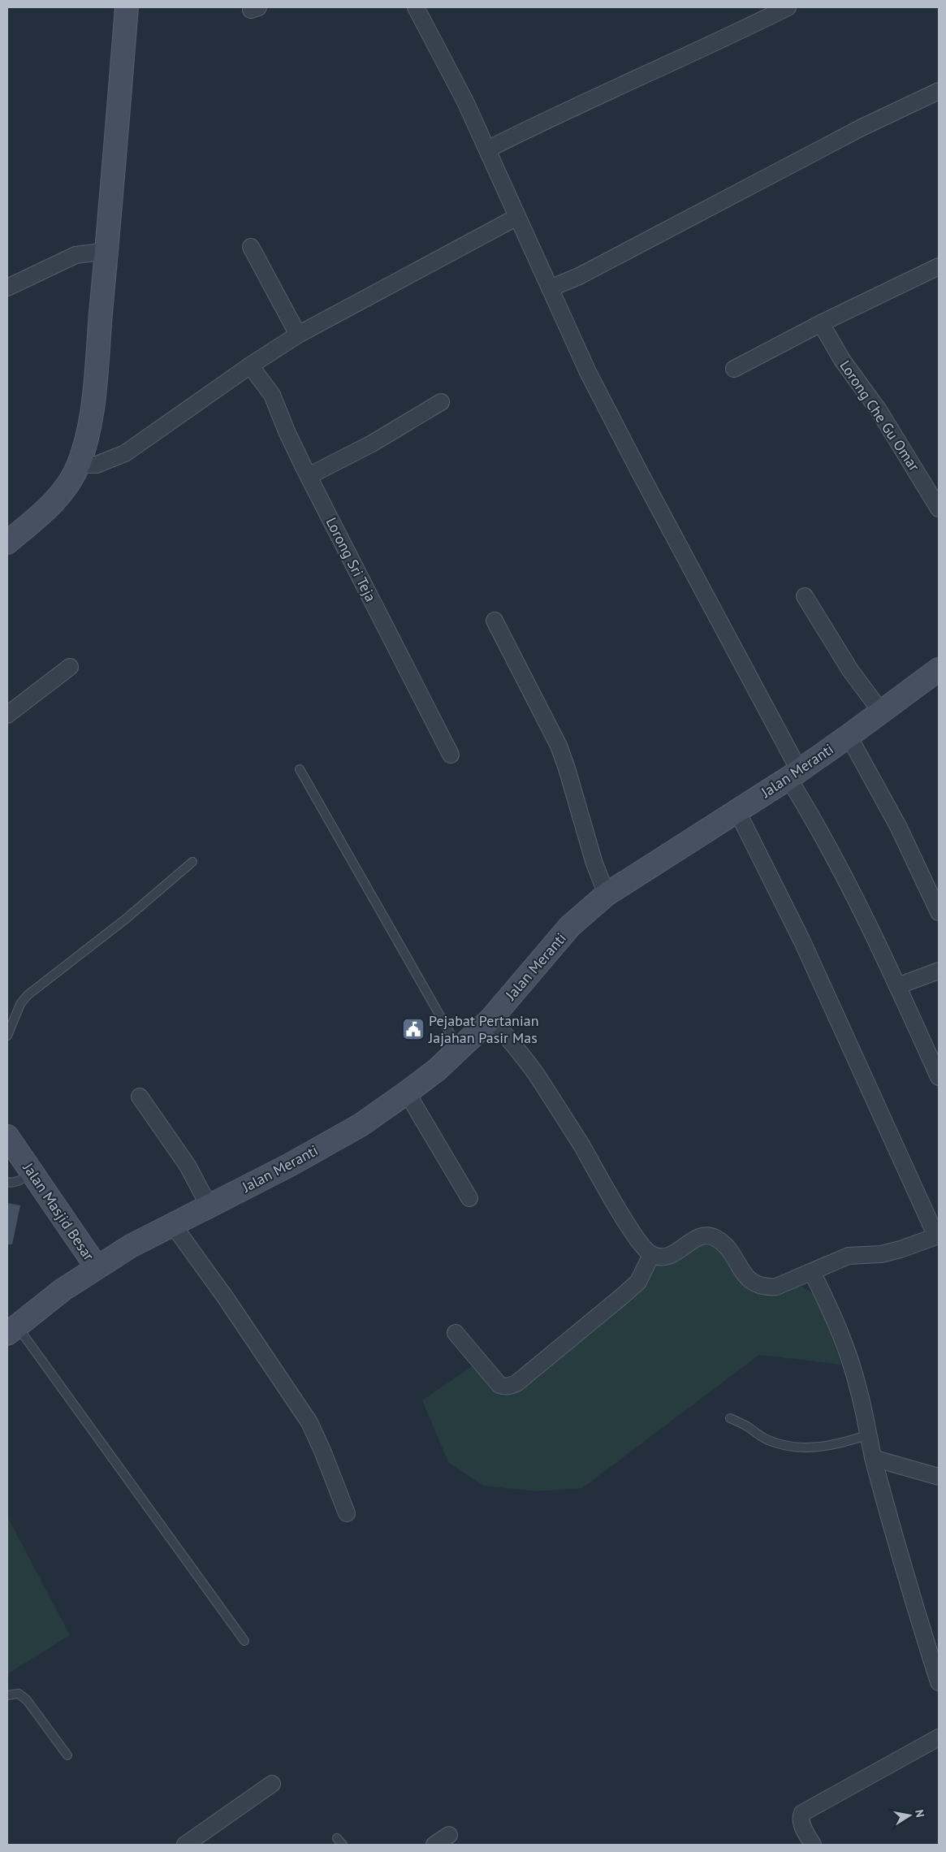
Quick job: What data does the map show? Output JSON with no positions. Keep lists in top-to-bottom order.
{
  "streets": {
    "street": [
      "Lorong Che Gu Omar",
      "Lorong Sri Teja",
      "Jalan Meranti",
      "Jalan Masjid Besar"
    ]
  },
  "crossings": [
    ["Jalan Meranti", "Jalan Masjid Besar"]
  ],
  "places": {
    "public building": ["Pejabat Pertanian Jajahan Pasir Mas"]
  },
  "north": "right"
}
